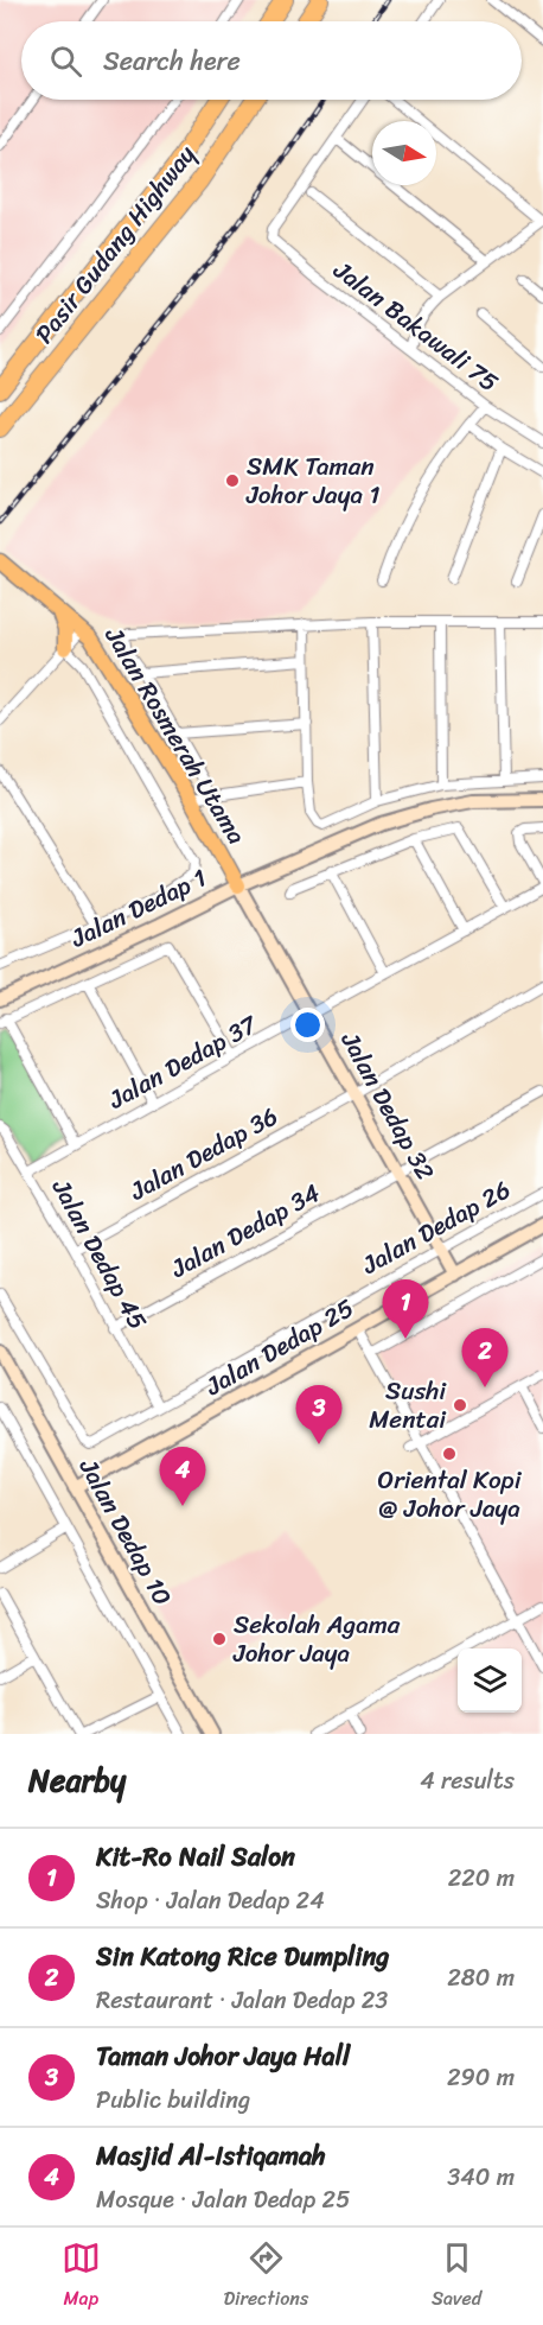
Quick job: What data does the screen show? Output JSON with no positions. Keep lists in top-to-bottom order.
{
  "streets": {
    "highway": ["Pasir Gudang Highway"],
    "main road": [
      "Jalan Rosmerah Utama",
      "Jalan Dedap 1",
      "Jalan Dedap 32",
      "Jalan Dedap 25",
      "Jalan Dedap 10"
    ],
    "street": [
      "Jalan Bakawali 75",
      "Jalan Dedap 37",
      "Jalan Dedap 36",
      "Jalan Dedap 26",
      "Jalan Dedap 34",
      "Jalan Dedap 45"
    ]
  },
  "crossings": [
    ["Jalan Rosmerah Utama", "Jalan Dedap 1"],
    ["Jalan Rosmerah Utama", "Jalan Dedap 32"],
    ["Jalan Dedap 1", "Jalan Dedap 32"],
    ["Jalan Dedap 37", "Jalan Dedap 32"],
    ["Jalan Dedap 37", "Jalan Dedap 45"],
    ["Jalan Dedap 32", "Jalan Dedap 36"],
    ["Jalan Dedap 32", "Jalan Dedap 26"],
    ["Jalan Dedap 32", "Jalan Dedap 34"],
    ["Jalan Dedap 32", "Jalan Dedap 25"],
    ["Jalan Dedap 36", "Jalan Dedap 45"],
    ["Jalan Dedap 26", "Jalan Dedap 45"],
    ["Jalan Dedap 34", "Jalan Dedap 45"],
    ["Jalan Dedap 25", "Jalan Dedap 10"]
  ],
  "places": [
    "SMK Taman Johor Jaya 1",
    "Sushi Mentai",
    "Oriental Kopi @ Johor Jaya",
    "Sekolah Agama Johor Jaya"
  ],
  "north": "right",
  "page": {
    "search": "Search here",
    "pins": [
      "1",
      "2",
      "3",
      "4"
    ],
    "heading": ["Nearby", "4 results"],
    "list": [
      {
        "mark": "1",
        "name": "Kit-Ro Nail Salon",
        "note": "Shop · Jalan Dedap 24",
        "value": "220 m"
      },
      {
        "mark": "2",
        "name": "Sin Katong Rice Dumpling",
        "note": "Restaurant · Jalan Dedap 23",
        "value": "280 m"
      },
      {
        "mark": "3",
        "name": "Taman Johor Jaya Hall",
        "note": "Public building",
        "value": "290 m"
      },
      {
        "mark": "4",
        "name": "Masjid Al-Istiqamah",
        "note": "Mosque · Jalan Dedap 25",
        "value": "340 m"
      }
    ],
    "nav": ["Map", "Directions", "Saved"]
  }
}
